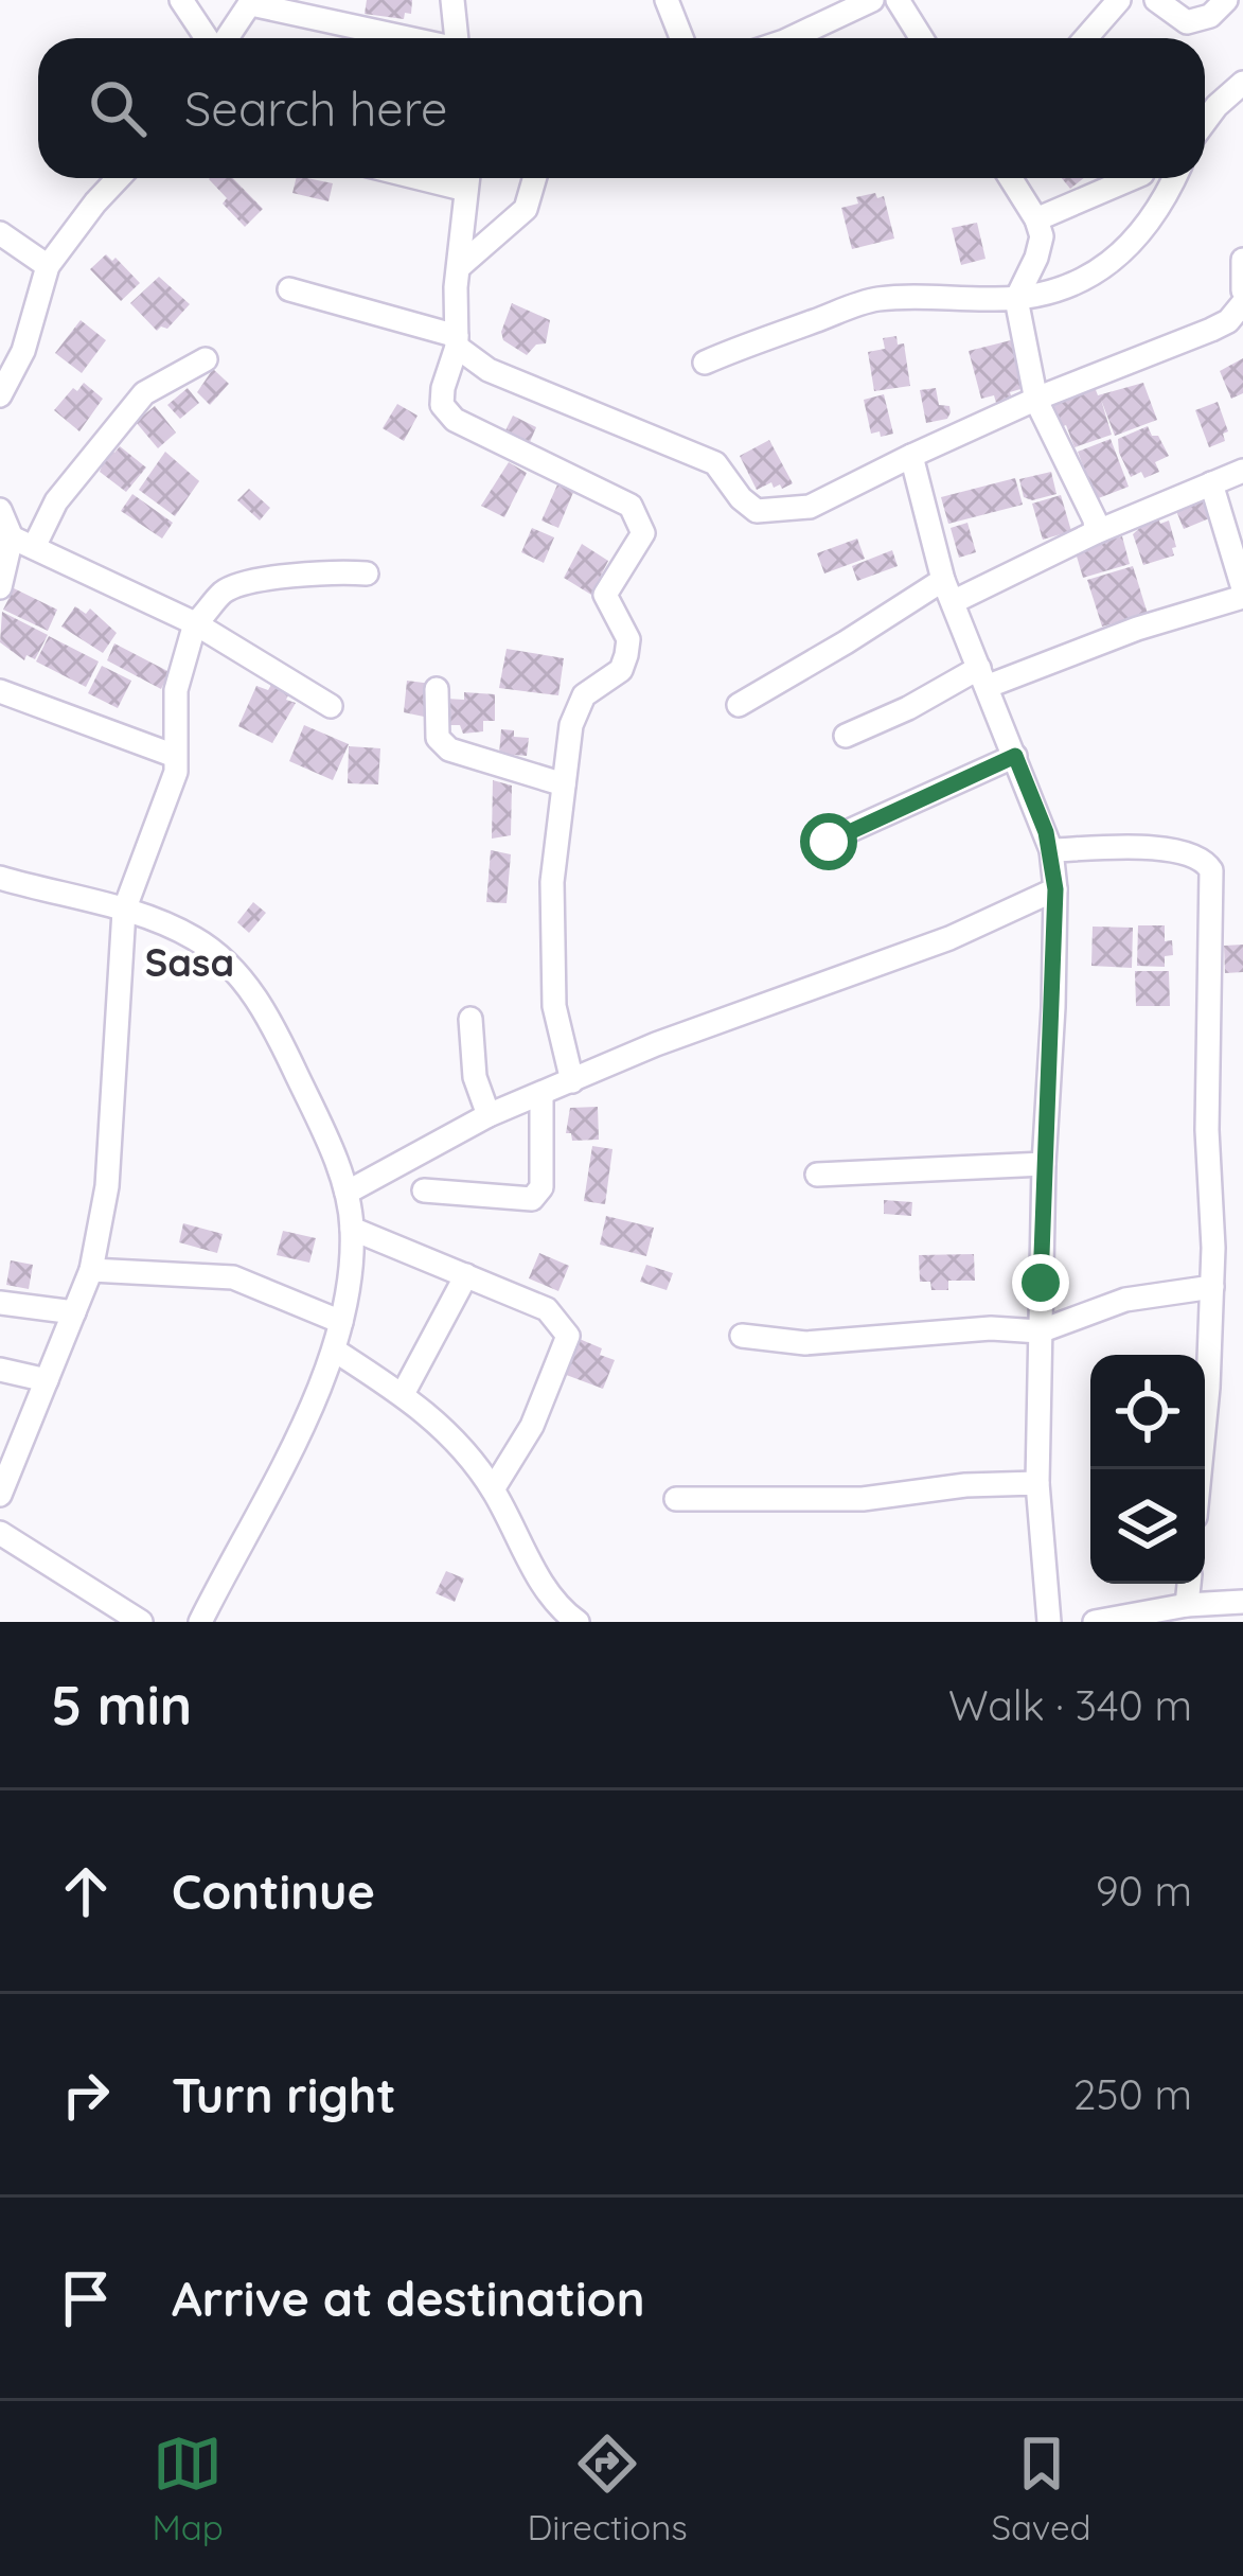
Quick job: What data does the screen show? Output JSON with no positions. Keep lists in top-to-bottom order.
{
  "districts": ["Sasa"],
  "page": {
    "search": "Search here",
    "heading": ["5 min", "Walk · 340 m"],
    "list": [
      ["Continue", "90 m"],
      ["Turn right", "250 m"],
      "Arrive at destination"
    ],
    "nav": ["Map", "Directions", "Saved"]
  }
}
